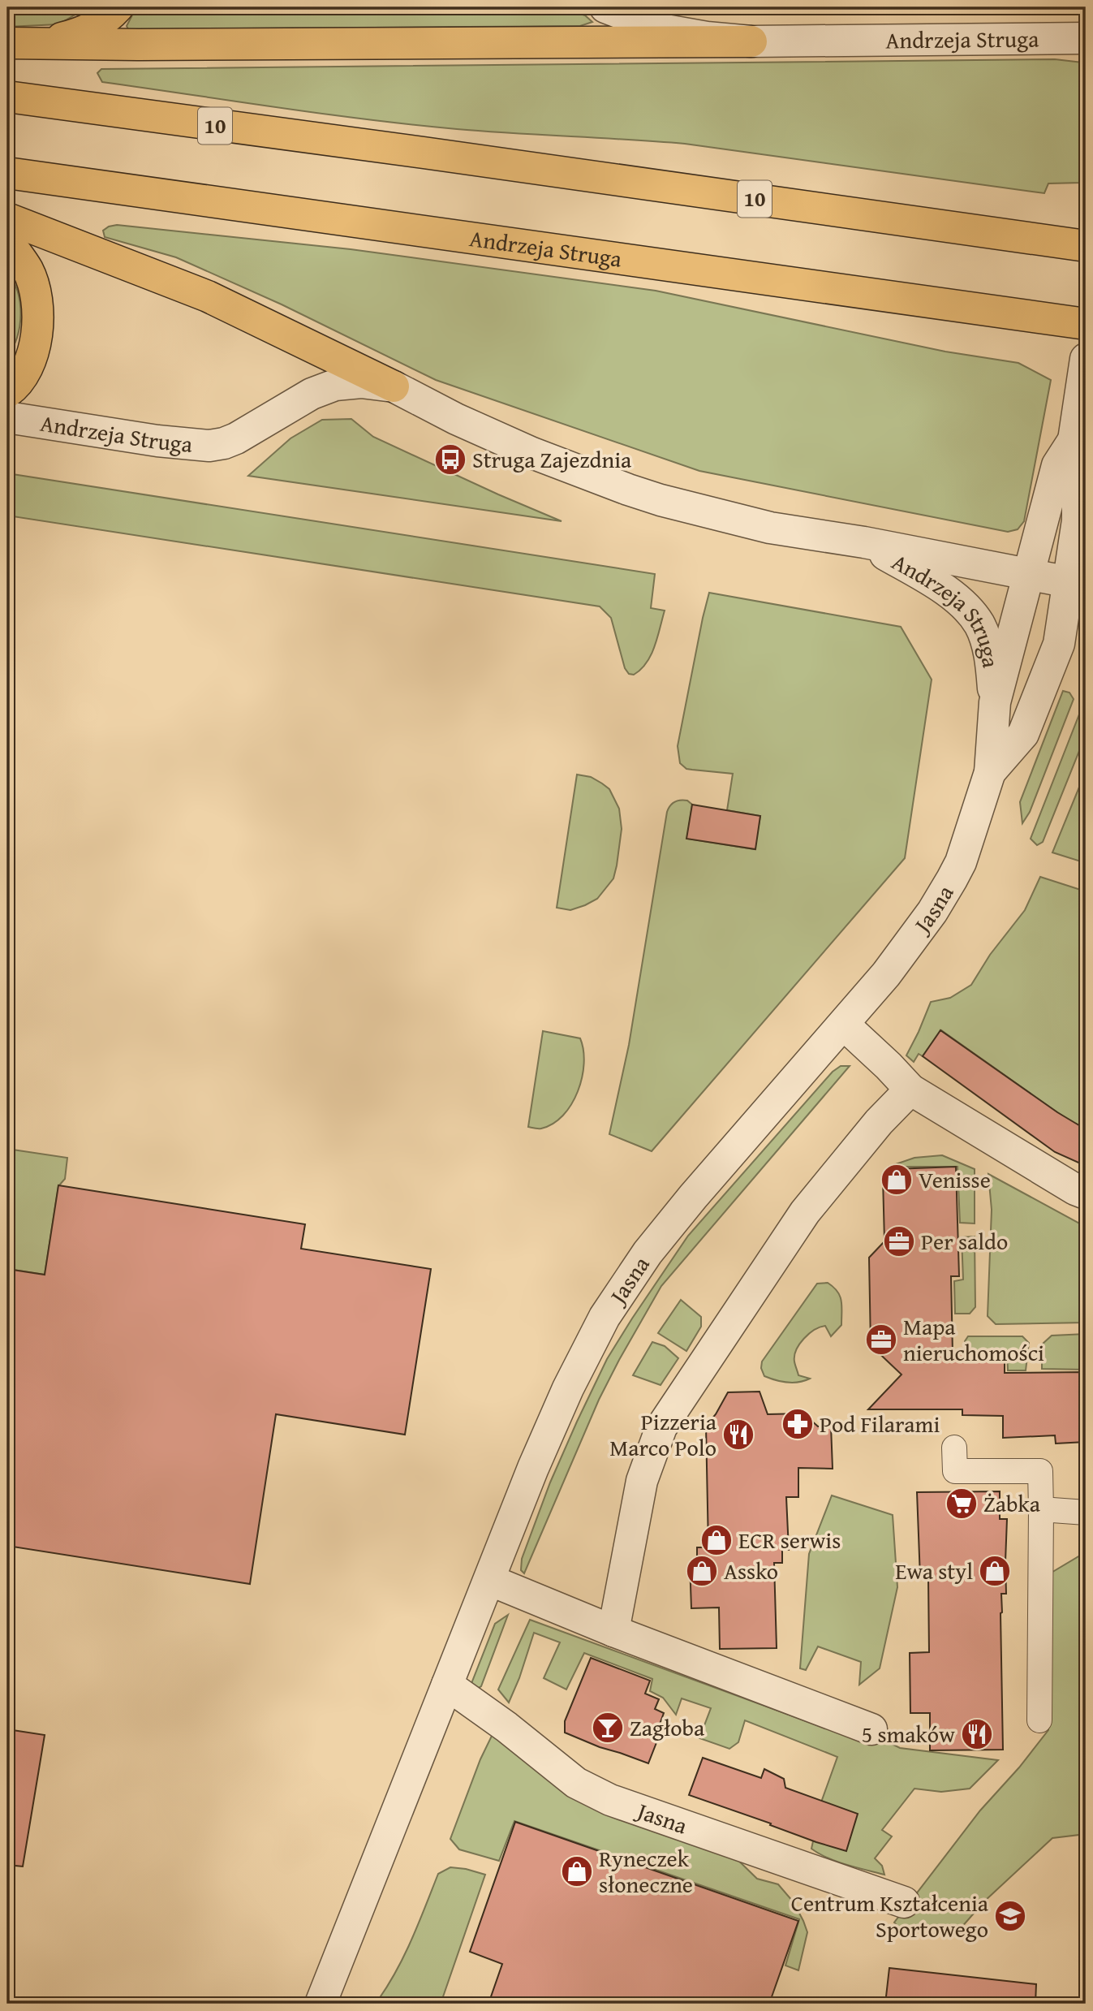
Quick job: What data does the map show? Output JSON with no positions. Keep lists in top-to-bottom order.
{
  "streets": {
    "main road": ["Andrzeja Struga", "10"],
    "street": ["Jasna"]
  },
  "crossings": [
    ["Andrzeja Struga", "Jasna"]
  ],
  "places": {
    "bus stop": ["Struga Zajezdnia"],
    "shop": [
      "Venisse",
      "ECR serwis",
      "Assko",
      "Ewa styl",
      "Ryneczek słoneczne"
    ],
    "office": ["Per saldo", "Mapa nieruchomości"],
    "pharmacy": ["Pod Filarami"],
    "restaurant": ["Pizzeria Marco Polo", "5 smaków"],
    "supermarket": ["Żabka"],
    "bar": ["Zagłoba"],
    "school or university": ["Centrum Kształcenia Sportowego"]
  }
}
